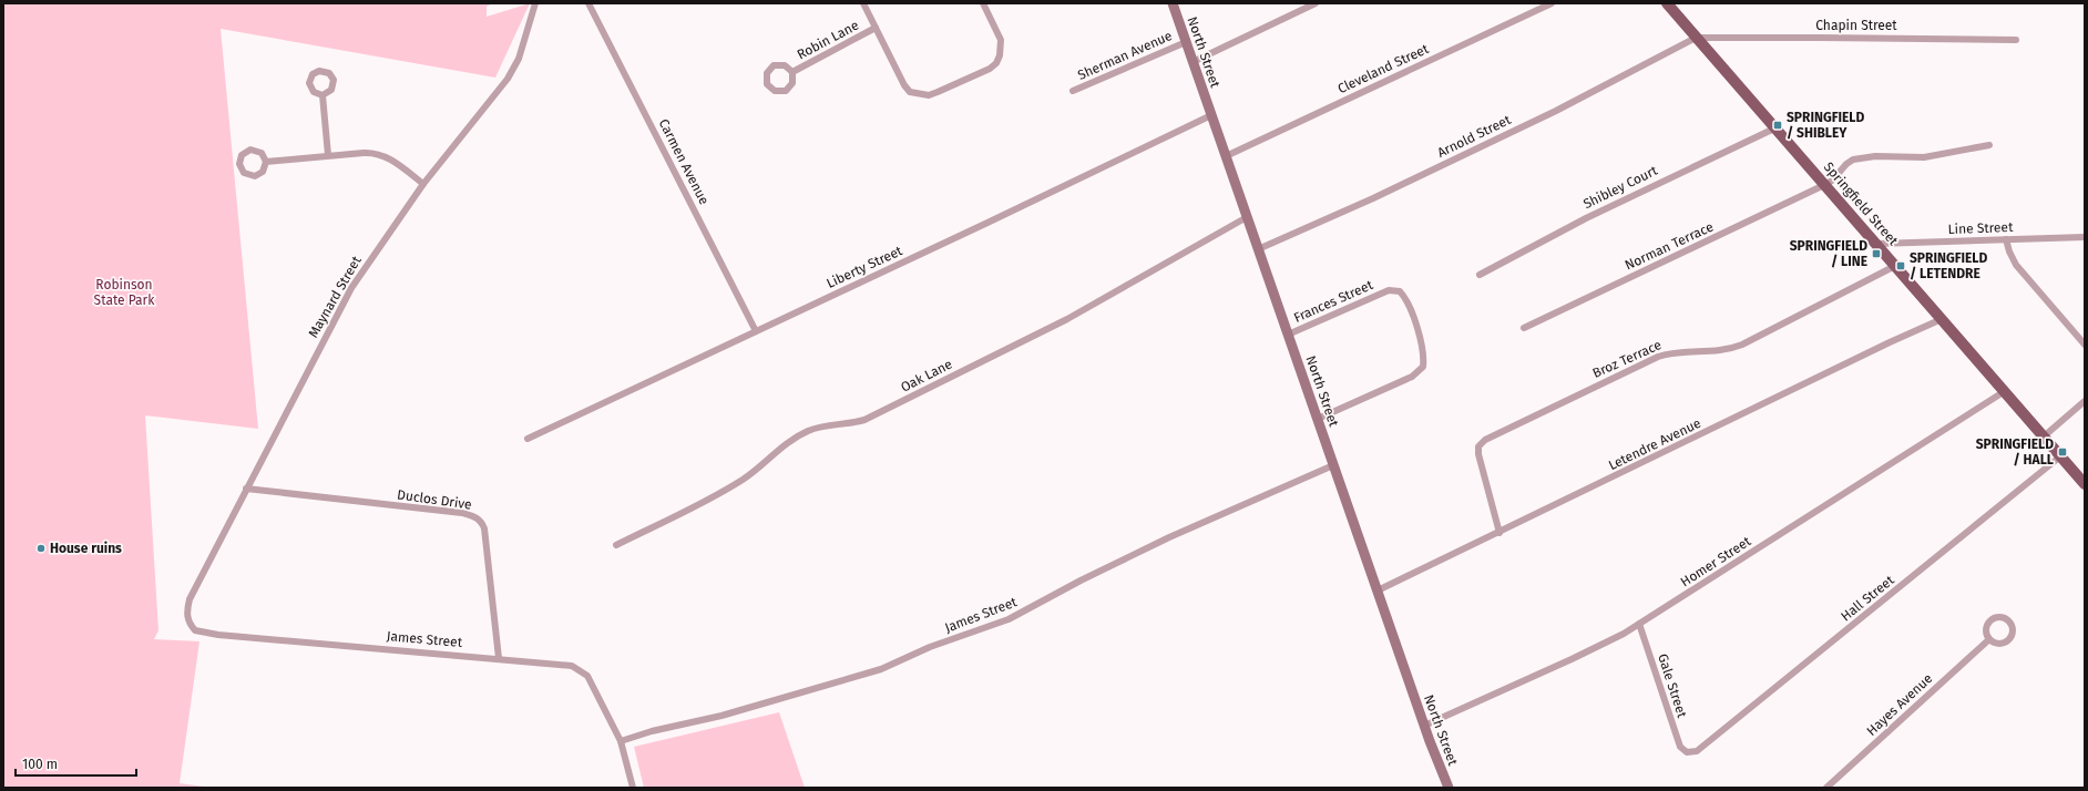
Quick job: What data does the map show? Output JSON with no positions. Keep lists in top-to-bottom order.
{
  "streets": {
    "main road": ["North Street", "Springfield Street"],
    "street": [
      "Chapin Street",
      "Robin Lane",
      "Sherman Avenue",
      "Cleveland Street",
      "Arnold Street",
      "Carmen Avenue",
      "Shibley Court",
      "Line Street",
      "Norman Terrace",
      "Liberty Street",
      "Maynard Street",
      "Frances Street",
      "Broz Terrace",
      "Oak Lane",
      "Letendre Avenue",
      "Duclos Drive",
      "Homer Street",
      "Hall Street",
      "James Street",
      "Gale Street",
      "Hayes Avenue"
    ]
  },
  "crossings": [
    ["Chapin Street", "Arnold Street"],
    ["Chapin Street", "Springfield Street"],
    ["North Street", "Sherman Avenue"],
    ["North Street", "Cleveland Street"],
    ["North Street", "Arnold Street"],
    ["North Street", "Liberty Street"],
    ["North Street", "Frances Street"],
    ["North Street", "Oak Lane"],
    ["North Street", "Letendre Avenue"],
    ["North Street", "Homer Street"],
    ["North Street", "James Street"],
    ["Arnold Street", "Springfield Street"],
    ["Carmen Avenue", "Liberty Street"],
    ["Shibley Court", "Springfield Street"],
    ["Springfield Street", "Line Street"],
    ["Springfield Street", "Norman Terrace"],
    ["Springfield Street", "Broz Terrace"],
    ["Springfield Street", "Letendre Avenue"],
    ["Springfield Street", "Homer Street"],
    ["Springfield Street", "Hall Street"],
    ["Maynard Street", "Duclos Drive"],
    ["Maynard Street", "James Street"],
    ["Broz Terrace", "Letendre Avenue"],
    ["Duclos Drive", "James Street"],
    ["Homer Street", "Gale Street"],
    ["Hall Street", "Gale Street"]
  ],
  "parks": ["Robinson State Park"],
  "places": {
    "transit": [
      "SPRINGFIELD / SHIBLEY",
      "SPRINGFIELD / LINE",
      "SPRINGFIELD / LETENDRE",
      "SPRINGFIELD / HALL"
    ],
    "other": ["House ruins"]
  },
  "scale_bar": "100 m"
}
